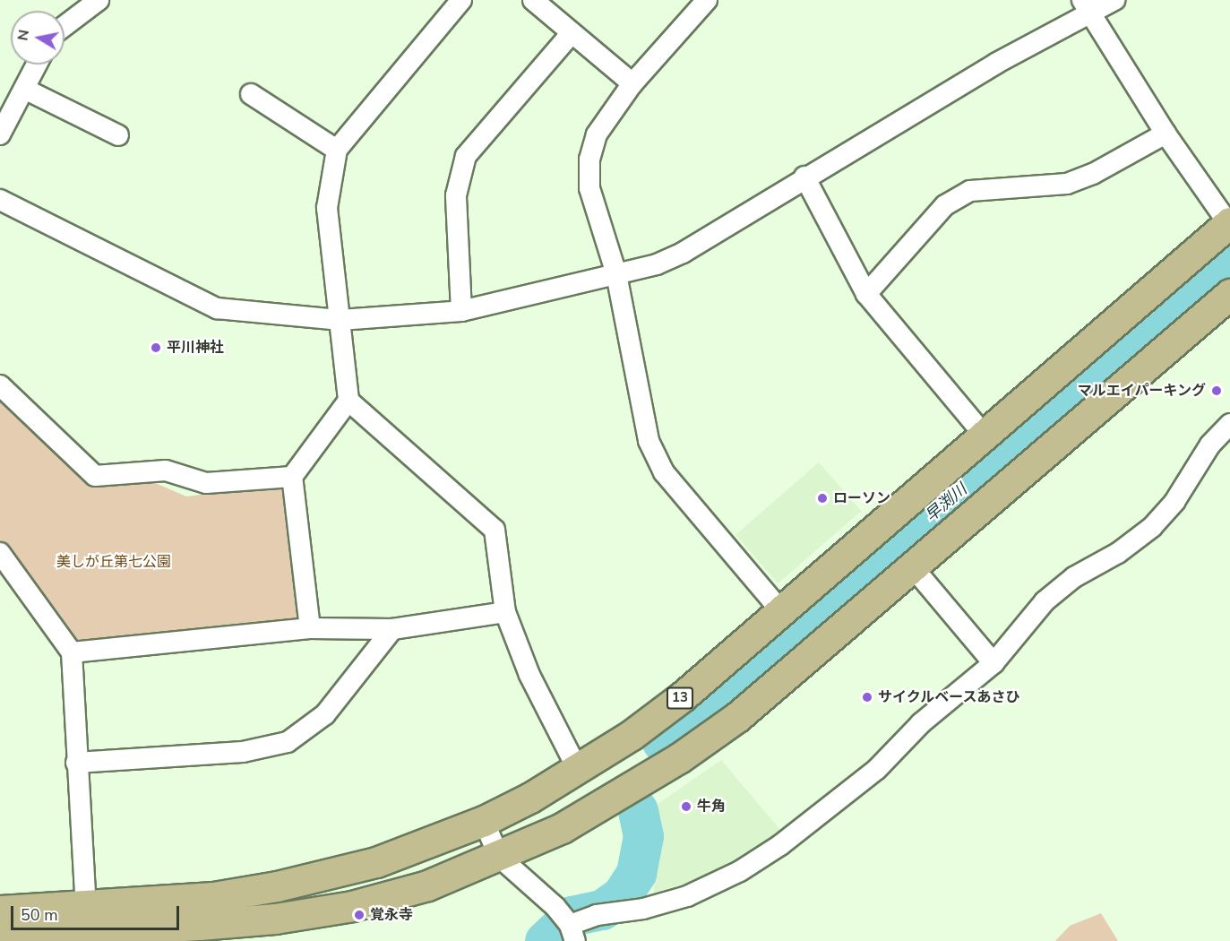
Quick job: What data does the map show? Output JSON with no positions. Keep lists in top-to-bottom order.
{
  "streets": {
    "main road": ["13"]
  },
  "water": ["早渕川"],
  "parks": ["美しが丘第七公園"],
  "places": [
    "平川神社",
    "マルエイパーキング",
    "ローソン",
    "サイクルベースあさひ",
    "牛角",
    "覚永寺"
  ],
  "scale_bar": "50 m",
  "north": "left"
}
